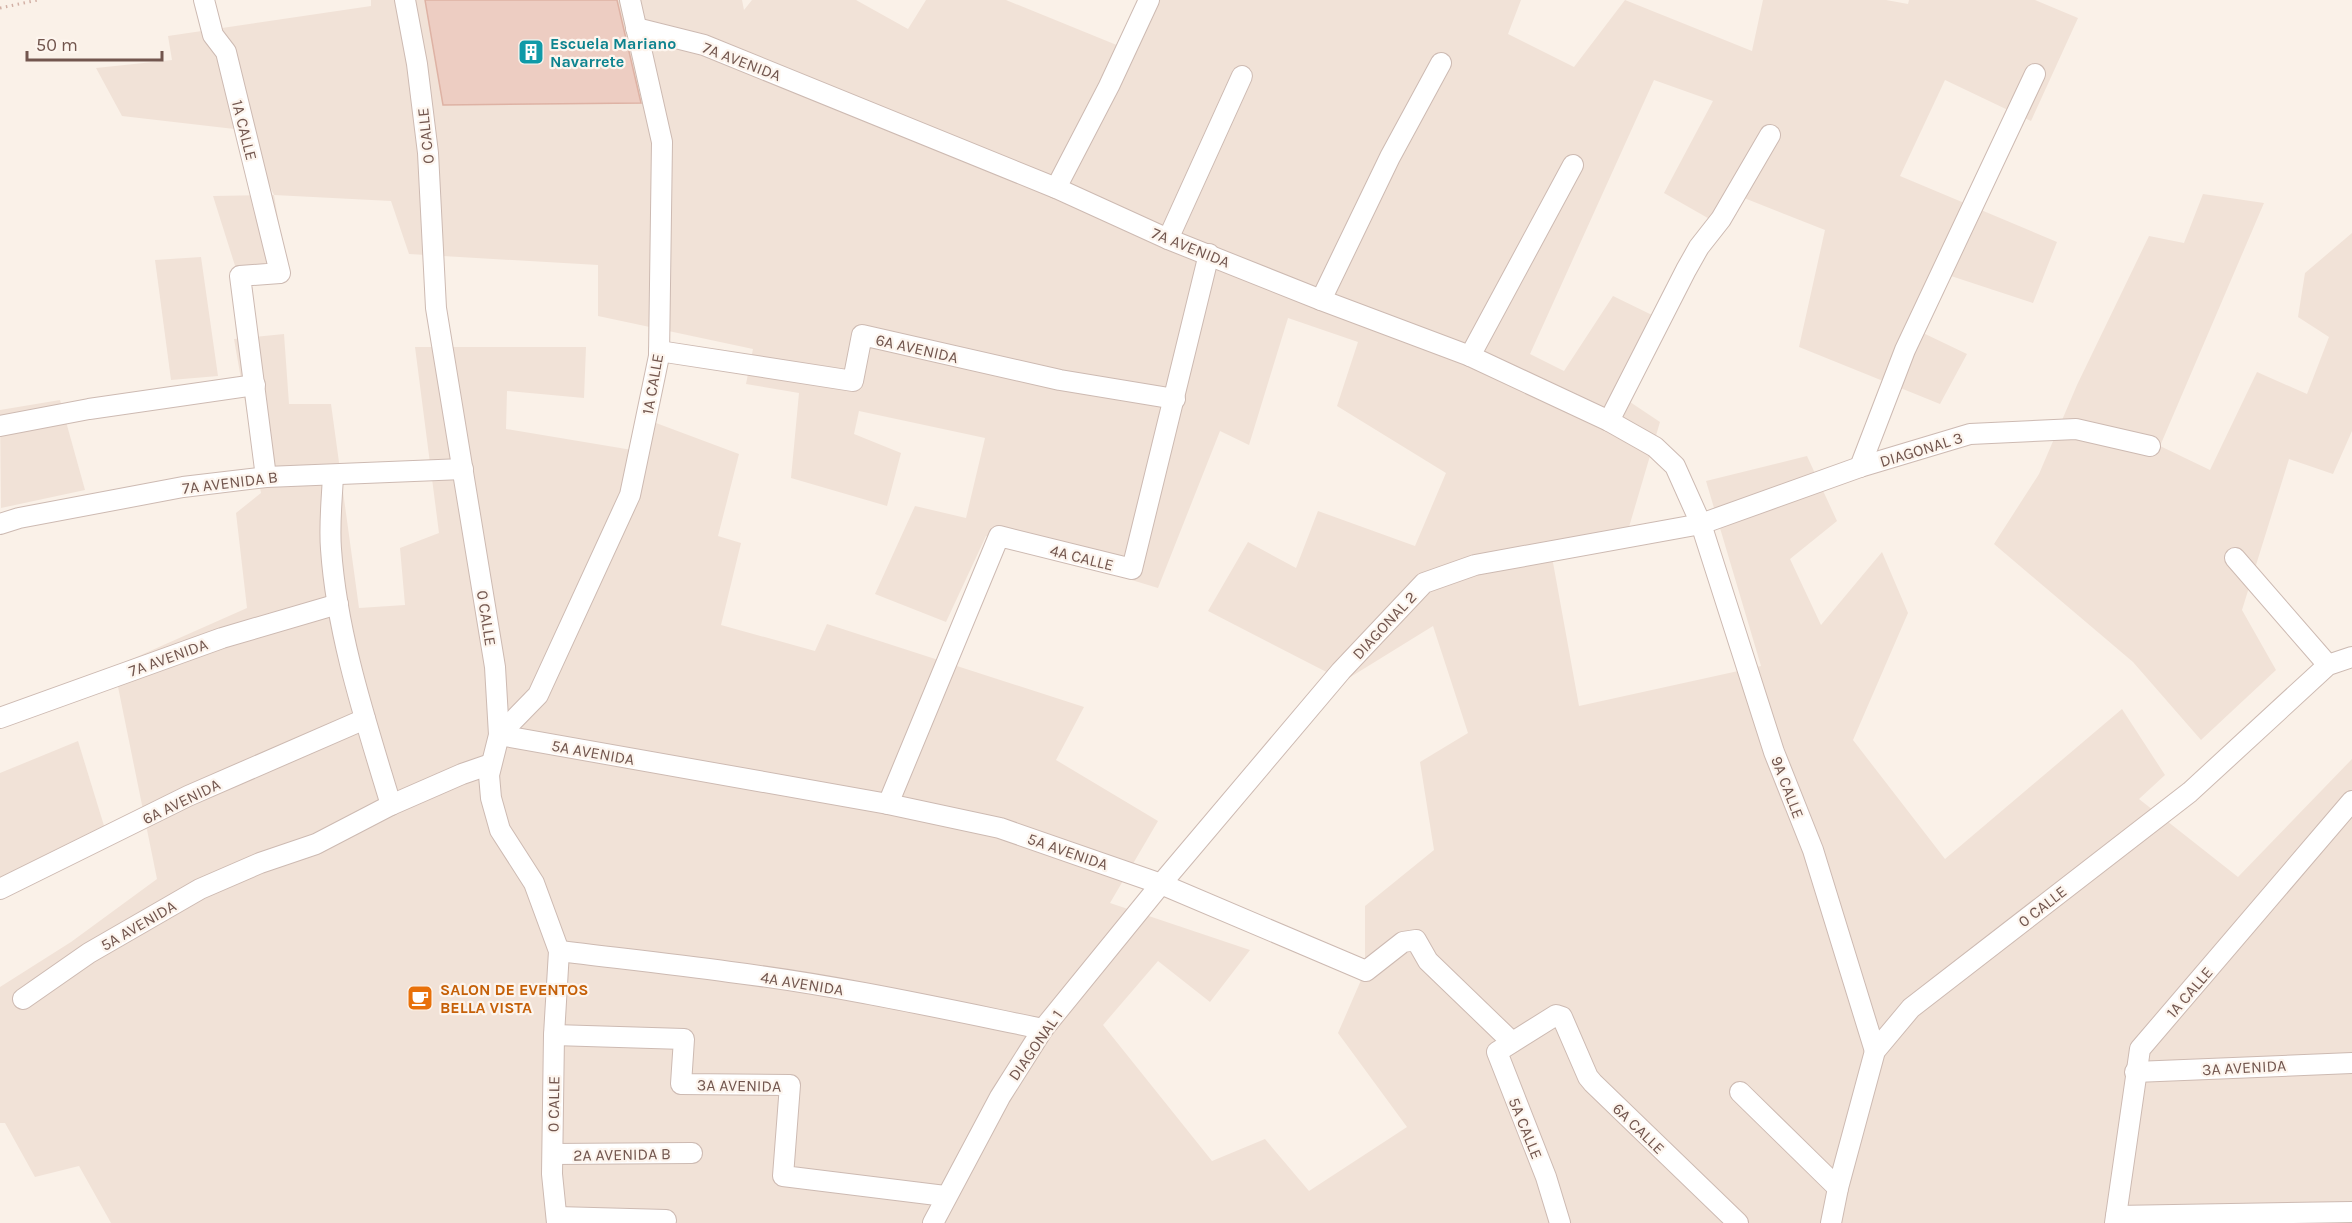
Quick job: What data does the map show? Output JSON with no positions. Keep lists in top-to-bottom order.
{
  "streets": {
    "street": [
      "7A AVENIDA",
      "1A CALLE",
      "0 CALLE",
      "6A AVENIDA",
      "DIAGONAL 3",
      "7A AVENIDA B",
      "4A CALLE",
      "DIAGONAL 2",
      "5A AVENIDA",
      "9A CALLE",
      "4A AVENIDA",
      "DIAGONAL 1",
      "3A AVENIDA",
      "5A CALLE",
      "6A CALLE",
      "2A AVENIDA B"
    ]
  },
  "crossings": [
    ["7A AVENIDA", "1A CALLE"],
    ["7A AVENIDA", "DIAGONAL 3"],
    ["7A AVENIDA", "4A CALLE"],
    ["7A AVENIDA", "DIAGONAL 2"],
    ["7A AVENIDA", "9A CALLE"],
    ["1A CALLE", "0 CALLE"],
    ["1A CALLE", "6A AVENIDA"],
    ["1A CALLE", "7A AVENIDA B"],
    ["1A CALLE", "5A AVENIDA"],
    ["1A CALLE", "3A AVENIDA"],
    ["0 CALLE", "7A AVENIDA B"],
    ["0 CALLE", "5A AVENIDA"],
    ["0 CALLE", "9A CALLE"],
    ["0 CALLE", "4A AVENIDA"],
    ["0 CALLE", "3A AVENIDA"],
    ["0 CALLE", "2A AVENIDA B"],
    ["6A AVENIDA", "4A CALLE"],
    ["DIAGONAL 3", "DIAGONAL 2"],
    ["DIAGONAL 3", "9A CALLE"],
    ["4A CALLE", "5A AVENIDA"],
    ["DIAGONAL 2", "5A AVENIDA"],
    ["DIAGONAL 2", "9A CALLE"],
    ["DIAGONAL 2", "DIAGONAL 1"],
    ["5A AVENIDA", "DIAGONAL 1"],
    ["5A AVENIDA", "5A CALLE"],
    ["5A AVENIDA", "6A CALLE"],
    ["4A AVENIDA", "DIAGONAL 1"],
    ["DIAGONAL 1", "3A AVENIDA"],
    ["5A CALLE", "6A CALLE"]
  ],
  "places": {
    "building": ["Escuela Mariano Navarrete"],
    "cafe": ["SALON DE EVENTOS BELLA VISTA"]
  },
  "scale_bar": "50 m"
}
